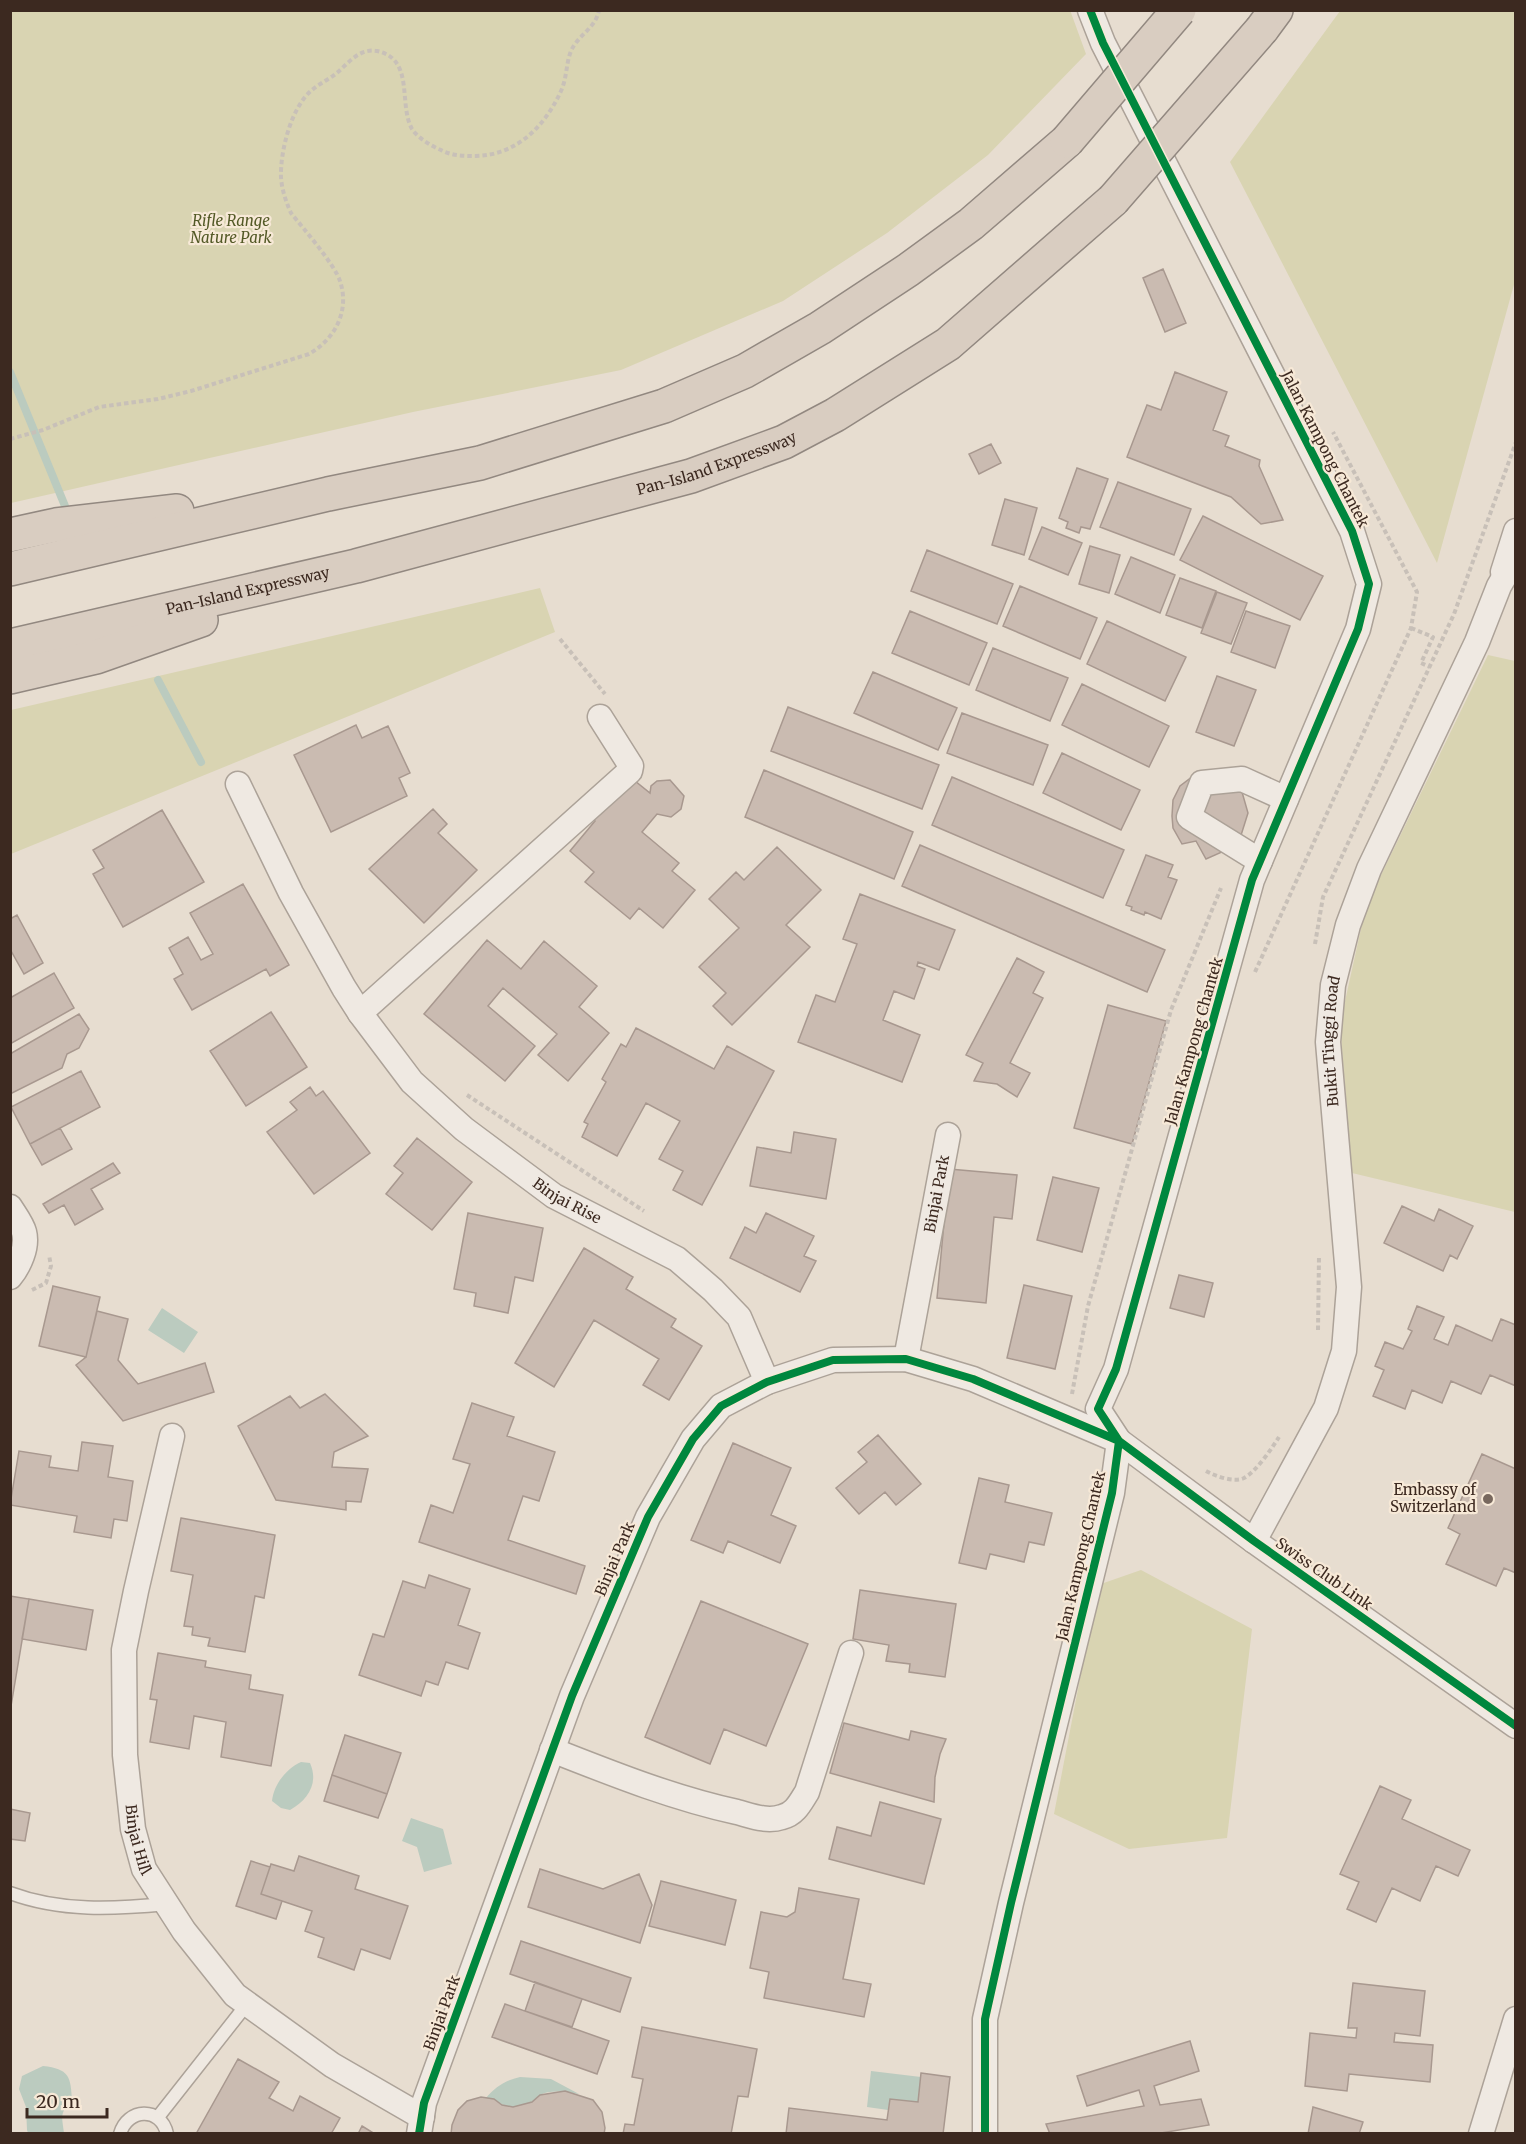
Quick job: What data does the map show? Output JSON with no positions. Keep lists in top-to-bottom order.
{
  "streets": {
    "highway": ["Pan-Island Expressway"],
    "street": [
      "Jalan Kampong Chantek",
      "Bukit Tinggi Road",
      "Binjai Park",
      "Binjai Rise",
      "Swiss Club Link",
      "Binjai Hill"
    ]
  },
  "crossings": [
    ["Jalan Kampong Chantek", "Binjai Park"],
    ["Jalan Kampong Chantek", "Swiss Club Link"],
    ["Bukit Tinggi Road", "Swiss Club Link"],
    ["Binjai Park", "Binjai Rise"],
    ["Binjai Park", "Swiss Club Link"],
    ["Binjai Park", "Binjai Hill"]
  ],
  "parks": ["Rifle Range Nature Park"],
  "places": ["Embassy of Switzerland"],
  "scale_bar": "20 m"
}
